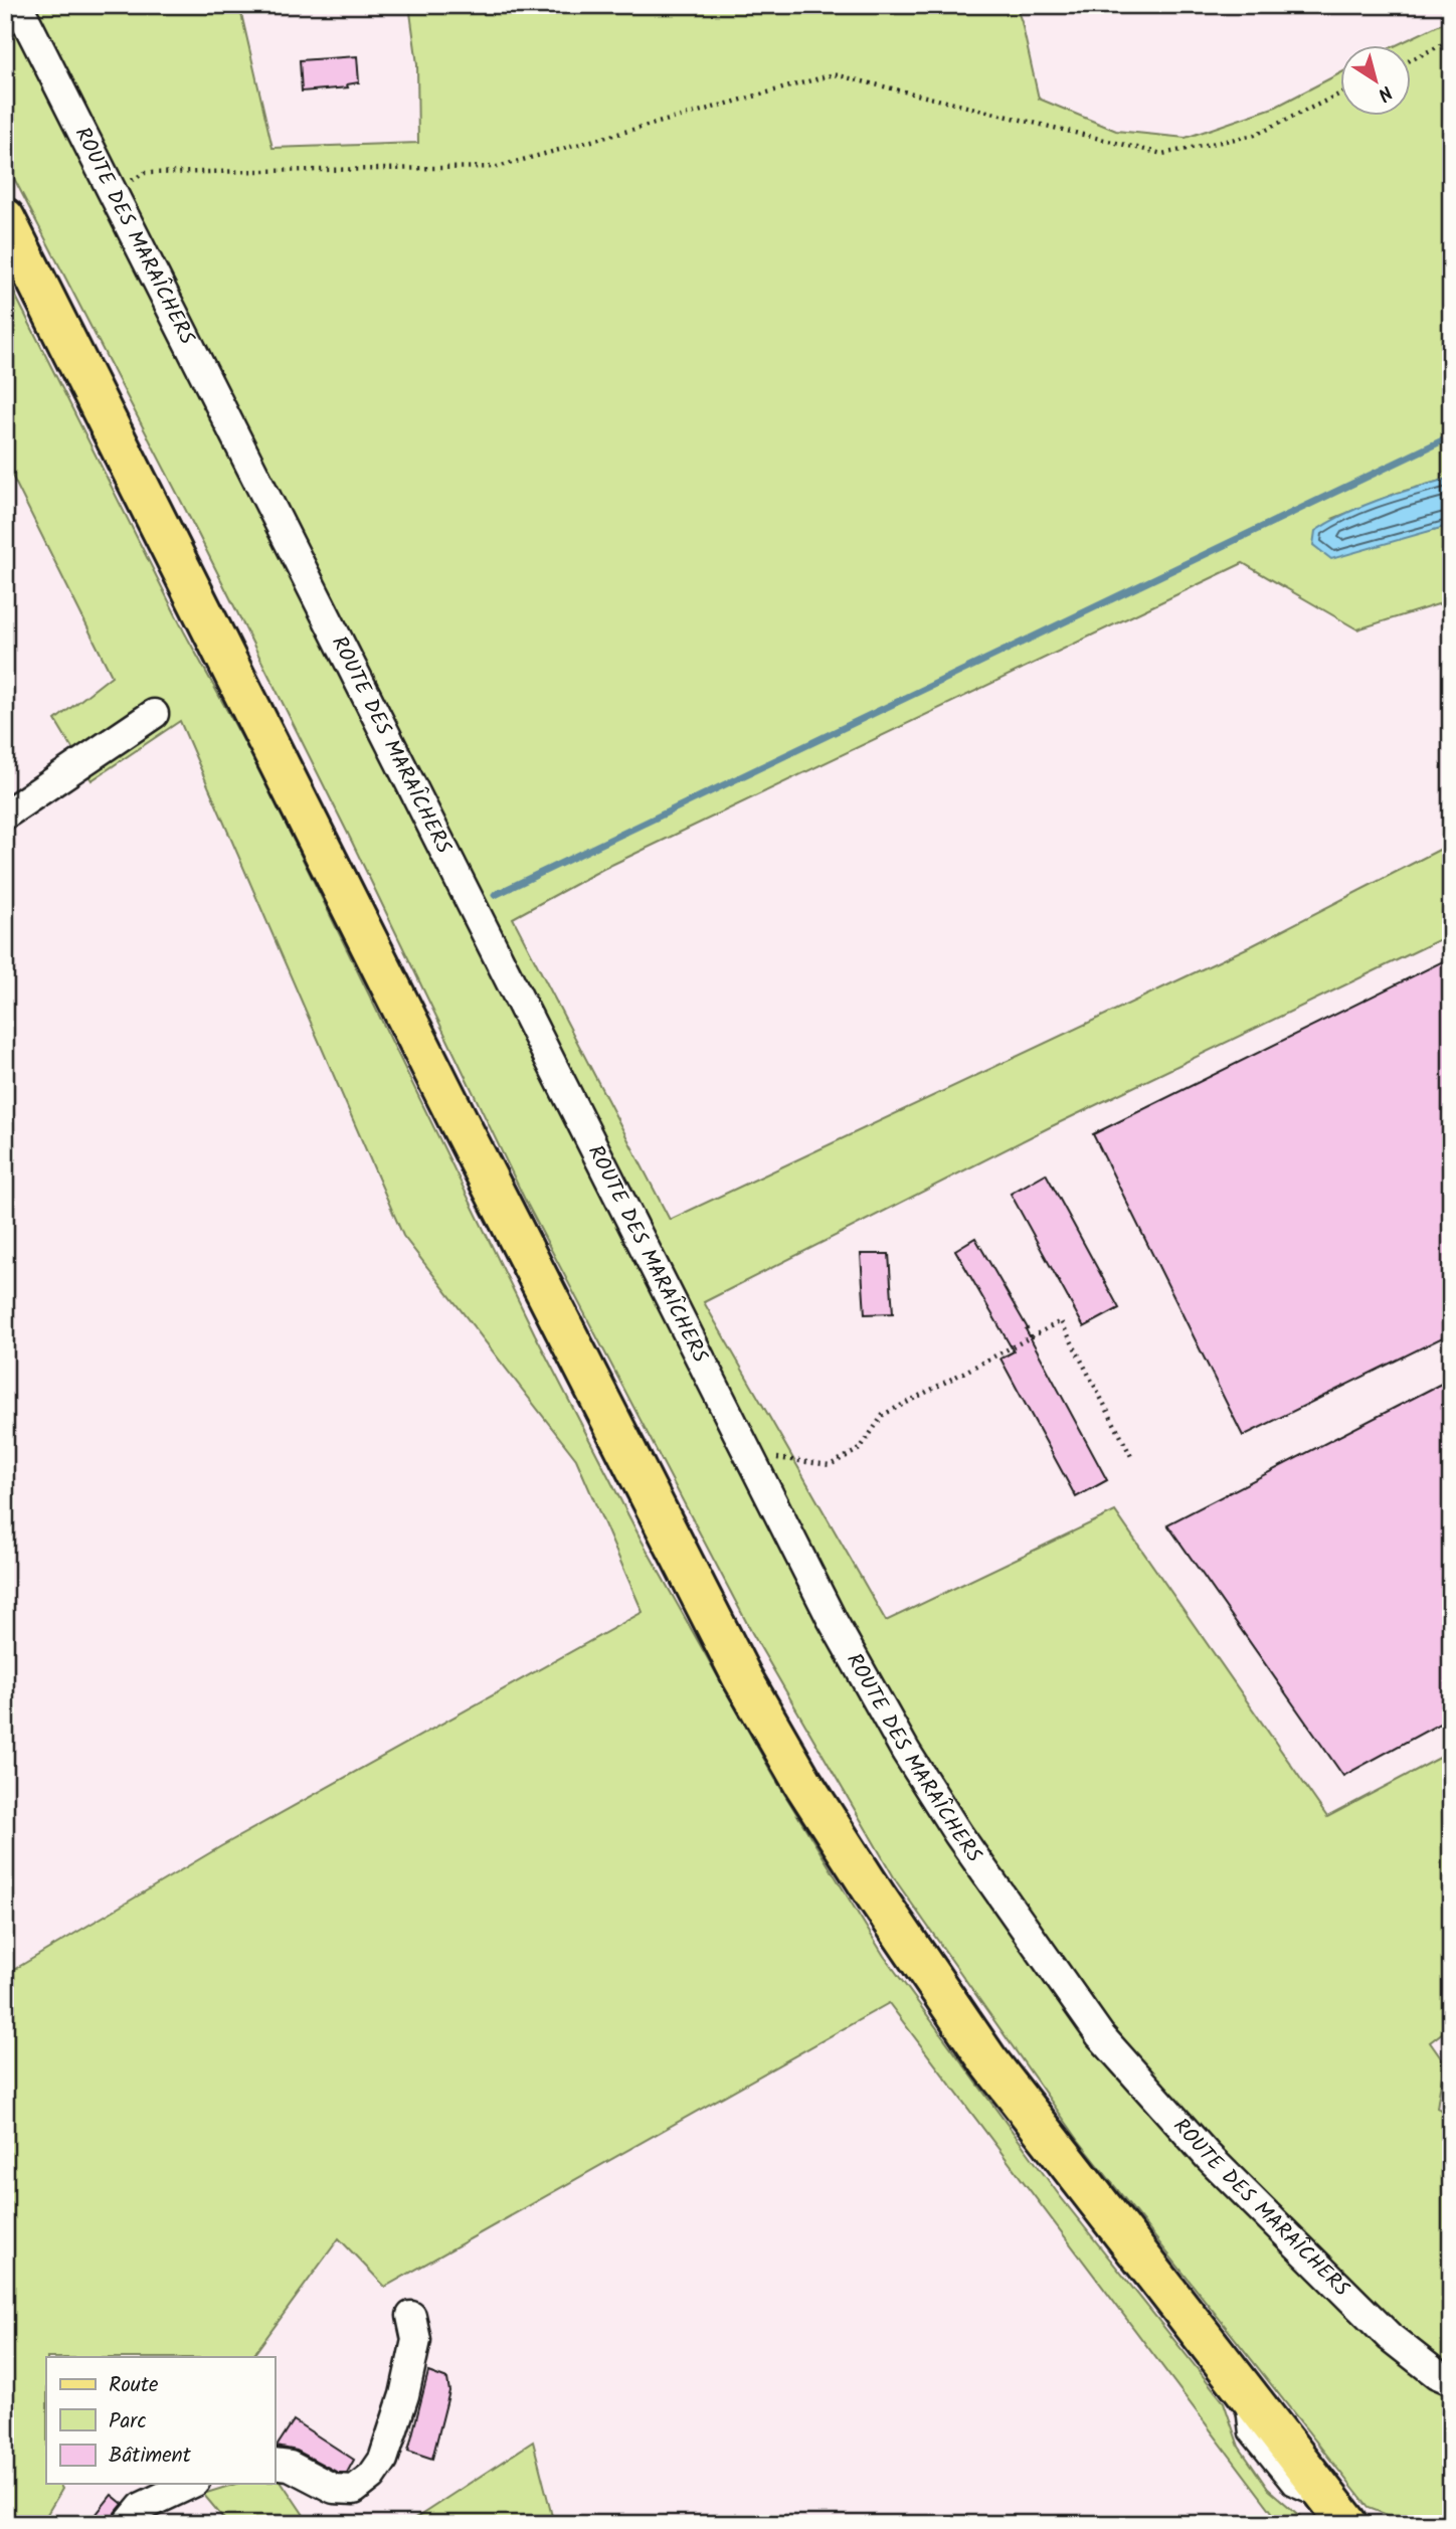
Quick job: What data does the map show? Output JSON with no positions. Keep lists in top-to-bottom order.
{
  "streets": {
    "street": ["ROUTE DES MARAÎCHERS"]
  },
  "legend": ["Route", "Parc", "Bâtiment"],
  "north": "bottom right"
}
